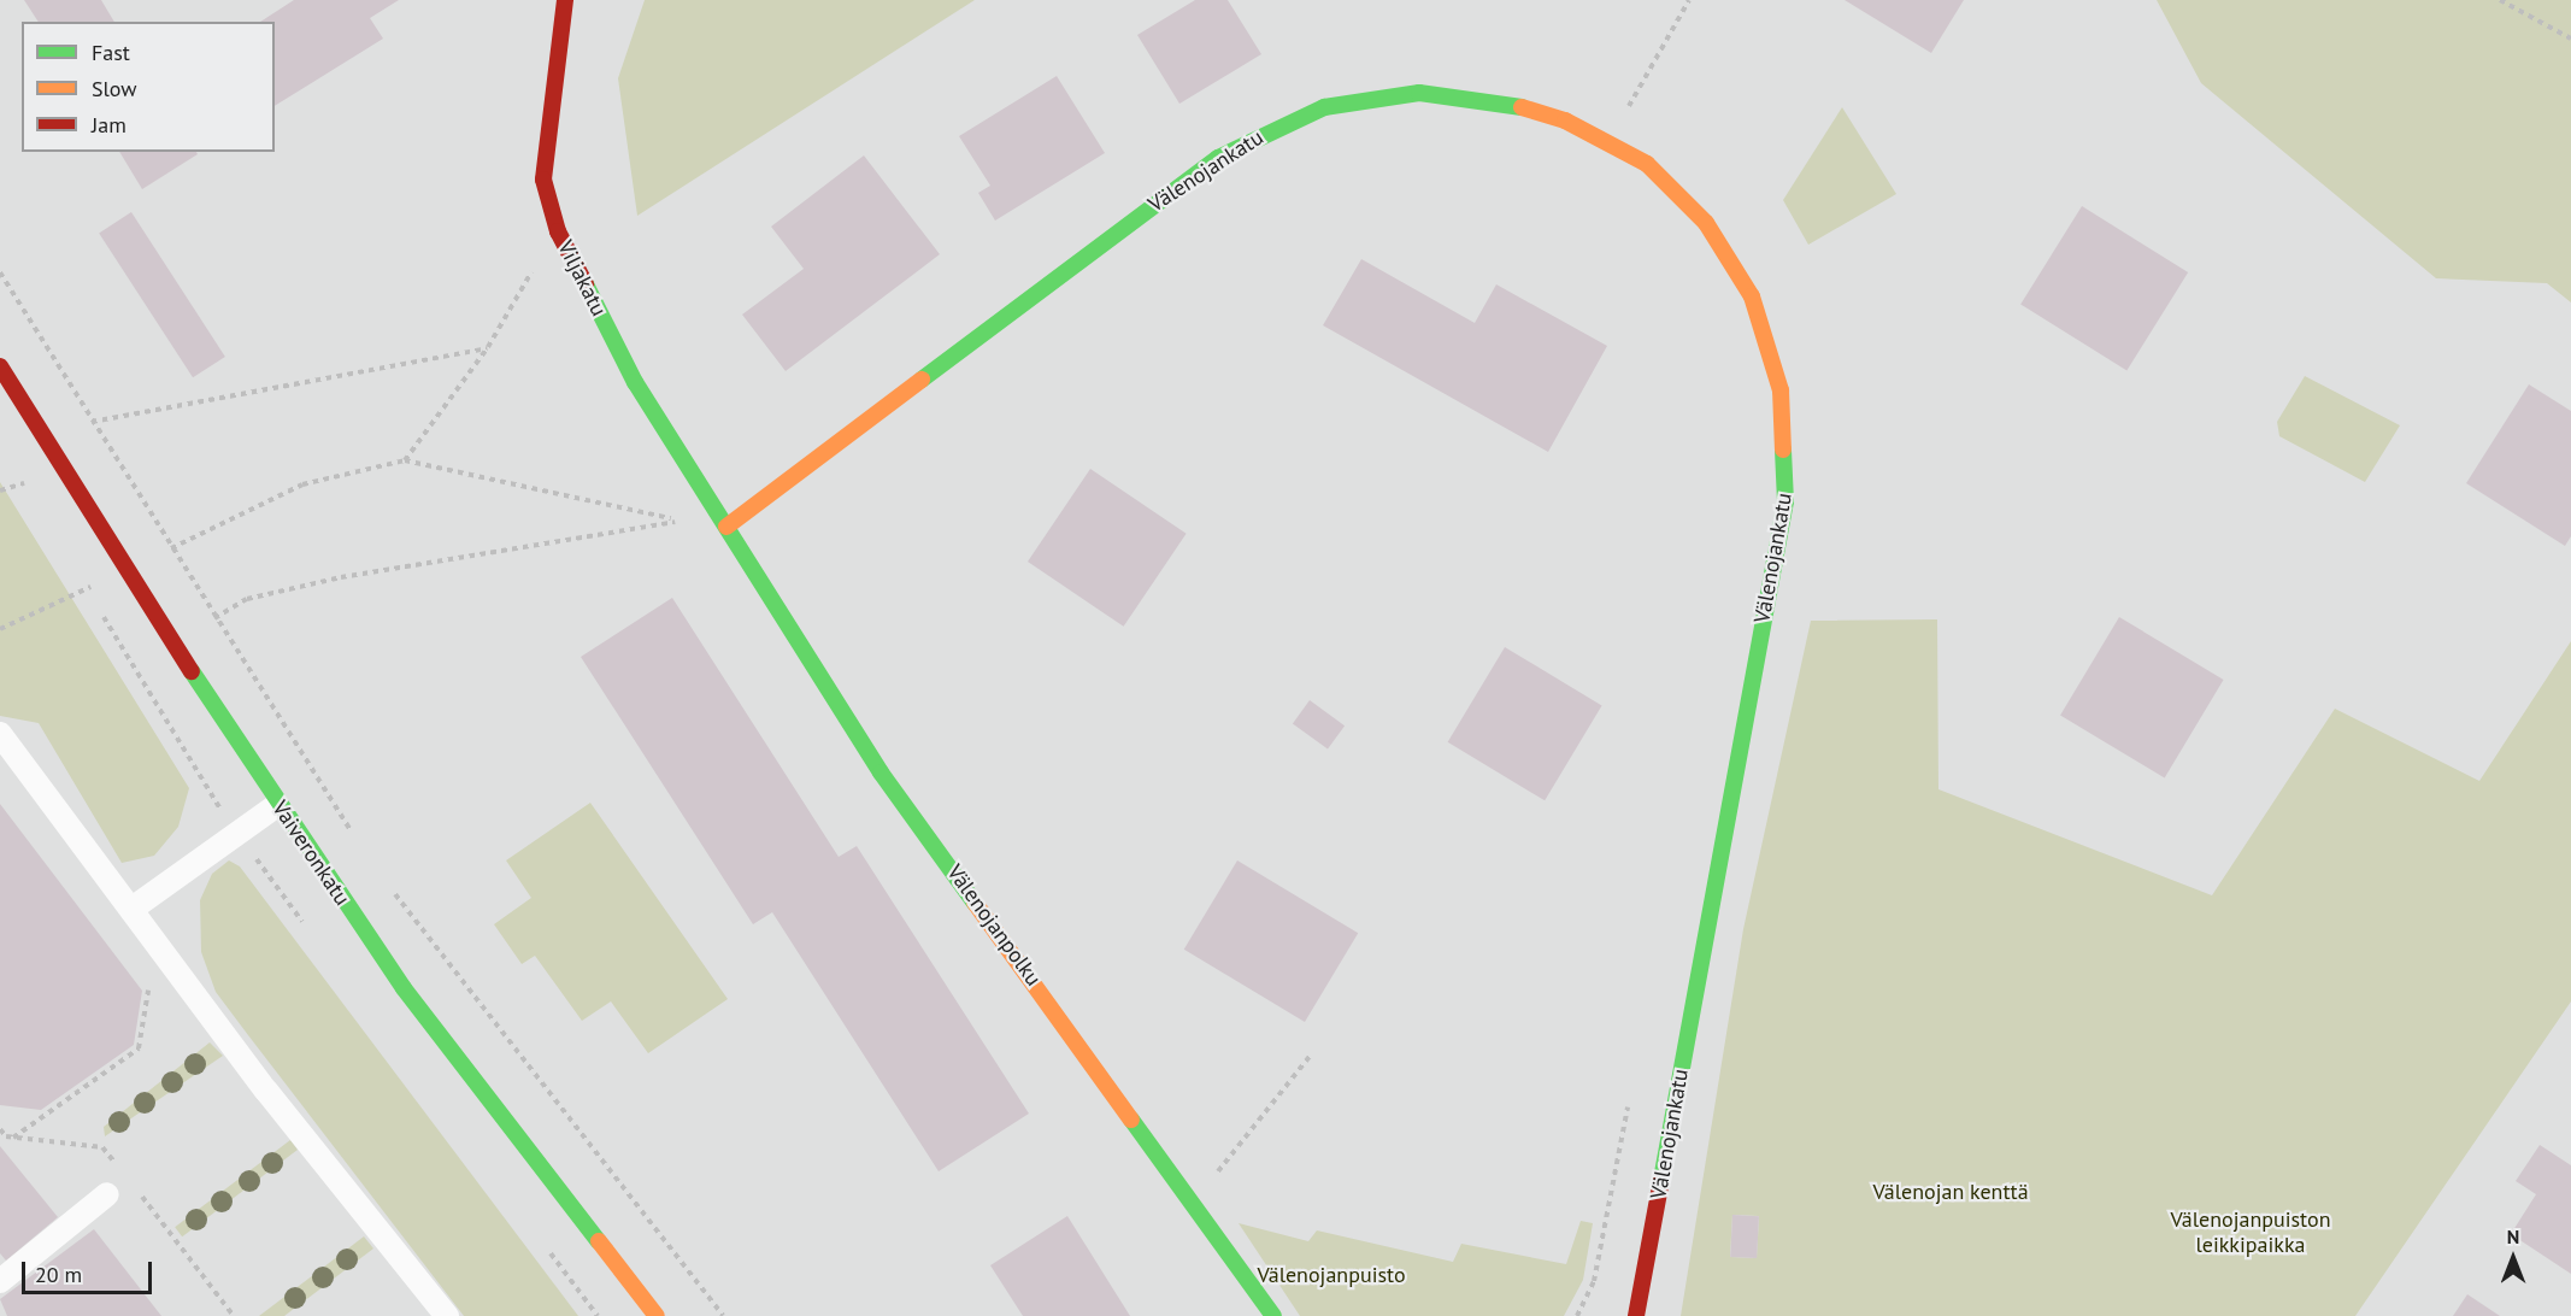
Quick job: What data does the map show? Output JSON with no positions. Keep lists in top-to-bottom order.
{
  "streets": {
    "street": [
      "Välenojankatu",
      "Viljakatu",
      "Vaiveronkatu",
      "Välenojanpolku"
    ]
  },
  "crossings": [
    ["Välenojankatu", "Viljakatu"],
    ["Välenojankatu", "Välenojanpolku"],
    ["Viljakatu", "Välenojanpolku"]
  ],
  "parks": ["Välenojan kenttä", "Välenojanpuiston leikkipaikka", "Välenojanpuisto"],
  "legend": ["Fast", "Slow", "Jam"],
  "scale_bar": "20 m",
  "north": "top"
}
